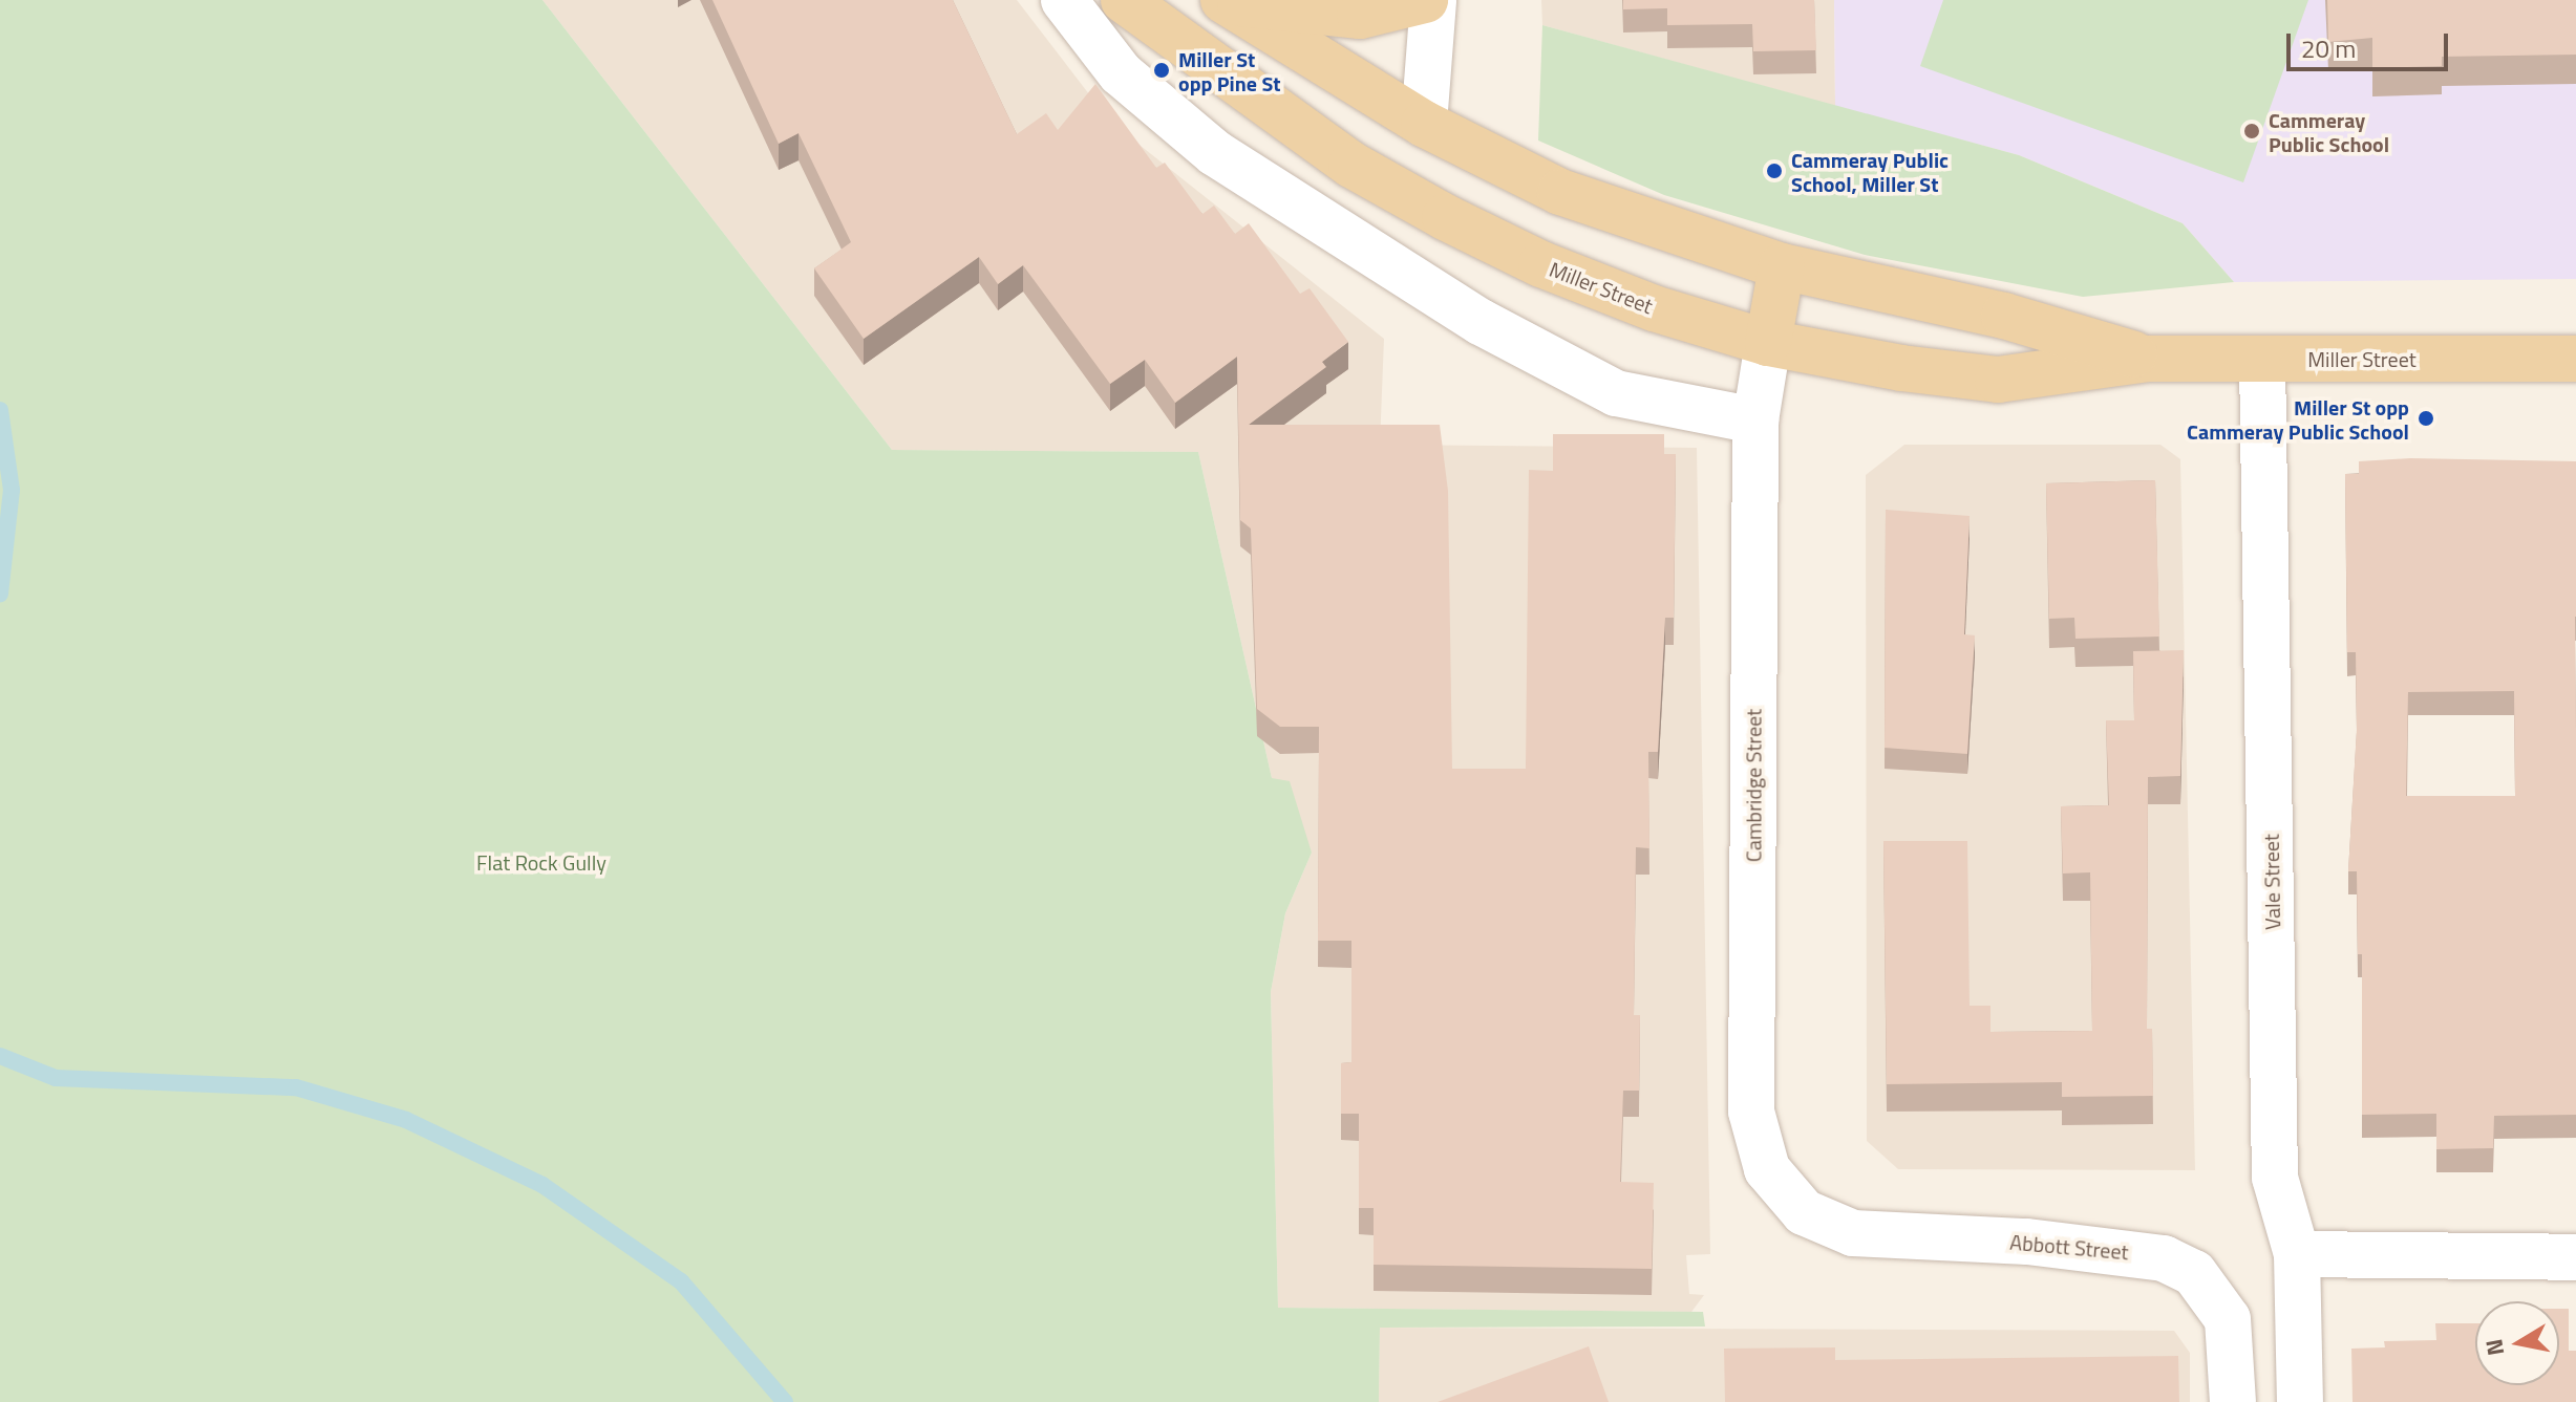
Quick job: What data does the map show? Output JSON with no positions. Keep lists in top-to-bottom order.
{
  "streets": {
    "main road": ["Miller Street"],
    "street": ["Cambridge Street", "Vale Street", "Abbott Street"]
  },
  "crossings": [
    ["Miller Street", "Cambridge Street"],
    ["Miller Street", "Vale Street"],
    ["Cambridge Street", "Abbott Street"]
  ],
  "parks": ["Flat Rock Gully"],
  "places": [
    "Miller St opp Pine St",
    "Cammeray Public School",
    "Cammeray Public School, Miller St",
    "Miller St opp Cammeray Public School"
  ],
  "scale_bar": "20 m",
  "north": "left"
}
